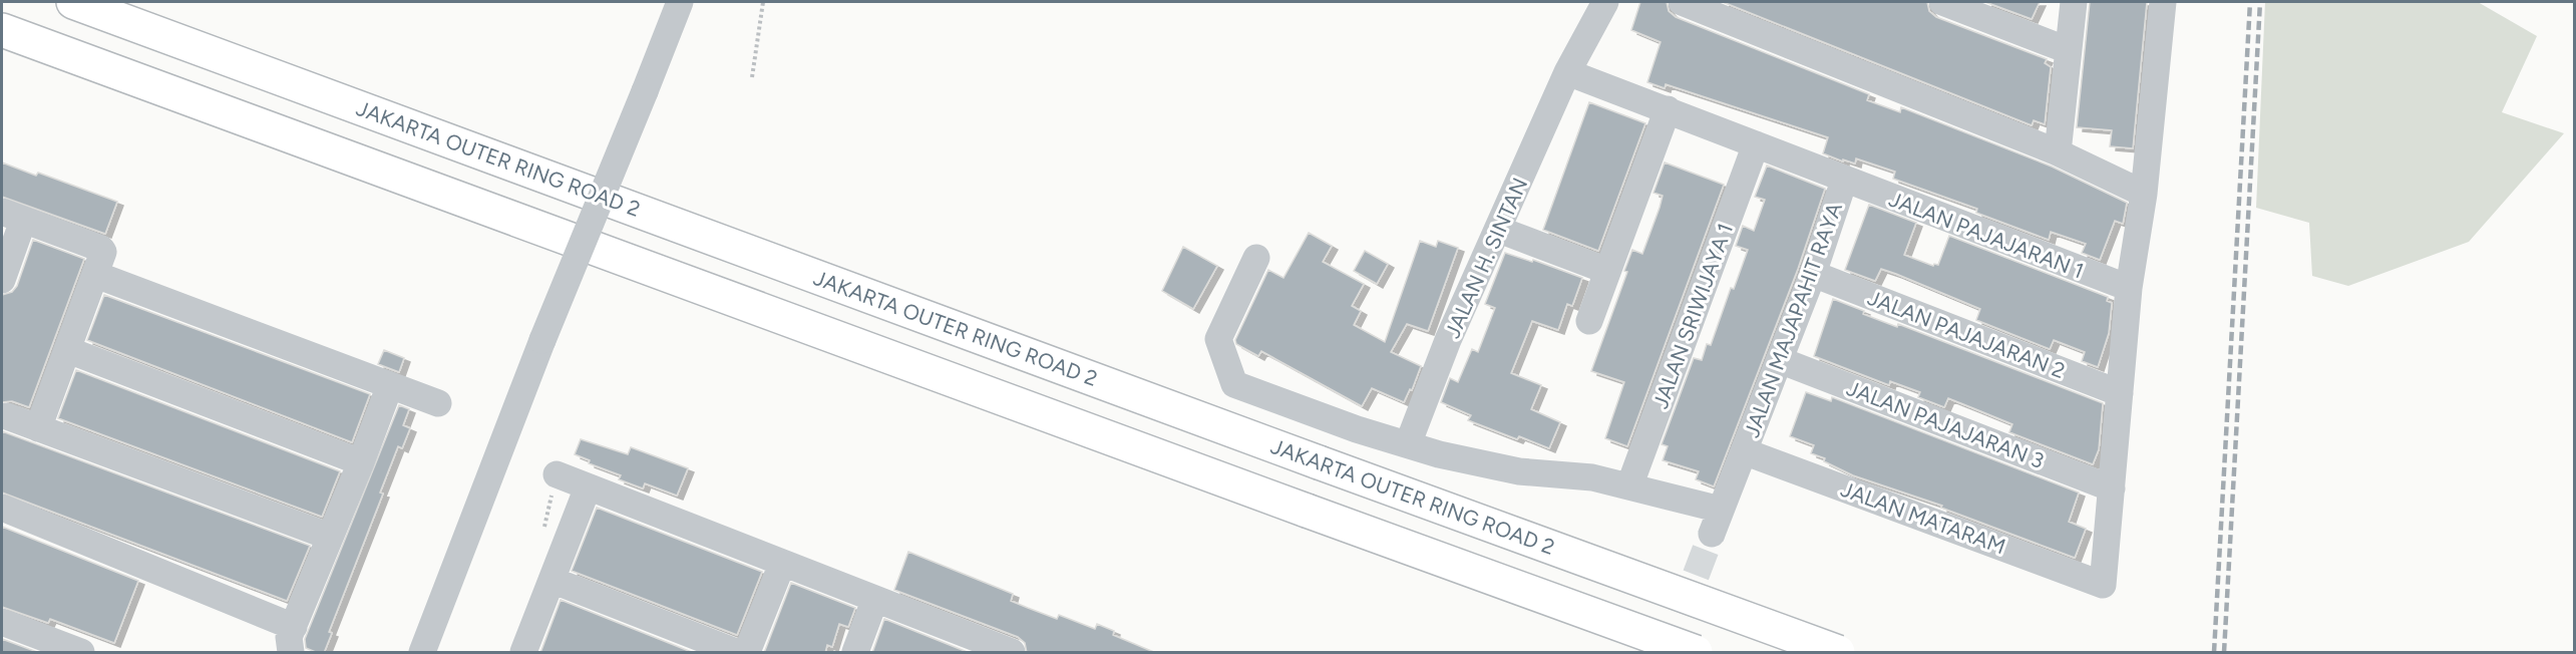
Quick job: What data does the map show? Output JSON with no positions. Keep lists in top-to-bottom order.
{
  "streets": {
    "highway": ["JAKARTA OUTER RING ROAD 2"],
    "street": [
      "JALAN PAJAJARAN 1",
      "JALAN H. SINTAN",
      "JALAN SRIWIJAYA 1",
      "JALAN MAJAPAHIT RAYA",
      "JALAN PAJAJARAN 2",
      "JALAN PAJAJARAN 3",
      "JALAN MATARAM"
    ]
  },
  "crossings": [
    ["JALAN PAJAJARAN 1", "JALAN MAJAPAHIT RAYA"],
    ["JALAN H. SINTAN", "JALAN MAJAPAHIT RAYA"],
    ["JALAN SRIWIJAYA 1", "JALAN MAJAPAHIT RAYA"],
    ["JALAN MAJAPAHIT RAYA", "JALAN PAJAJARAN 2"],
    ["JALAN MAJAPAHIT RAYA", "JALAN PAJAJARAN 3"],
    ["JALAN MAJAPAHIT RAYA", "JALAN MATARAM"],
    ["JALAN PAJAJARAN 3", "JALAN MATARAM"]
  ]
}
